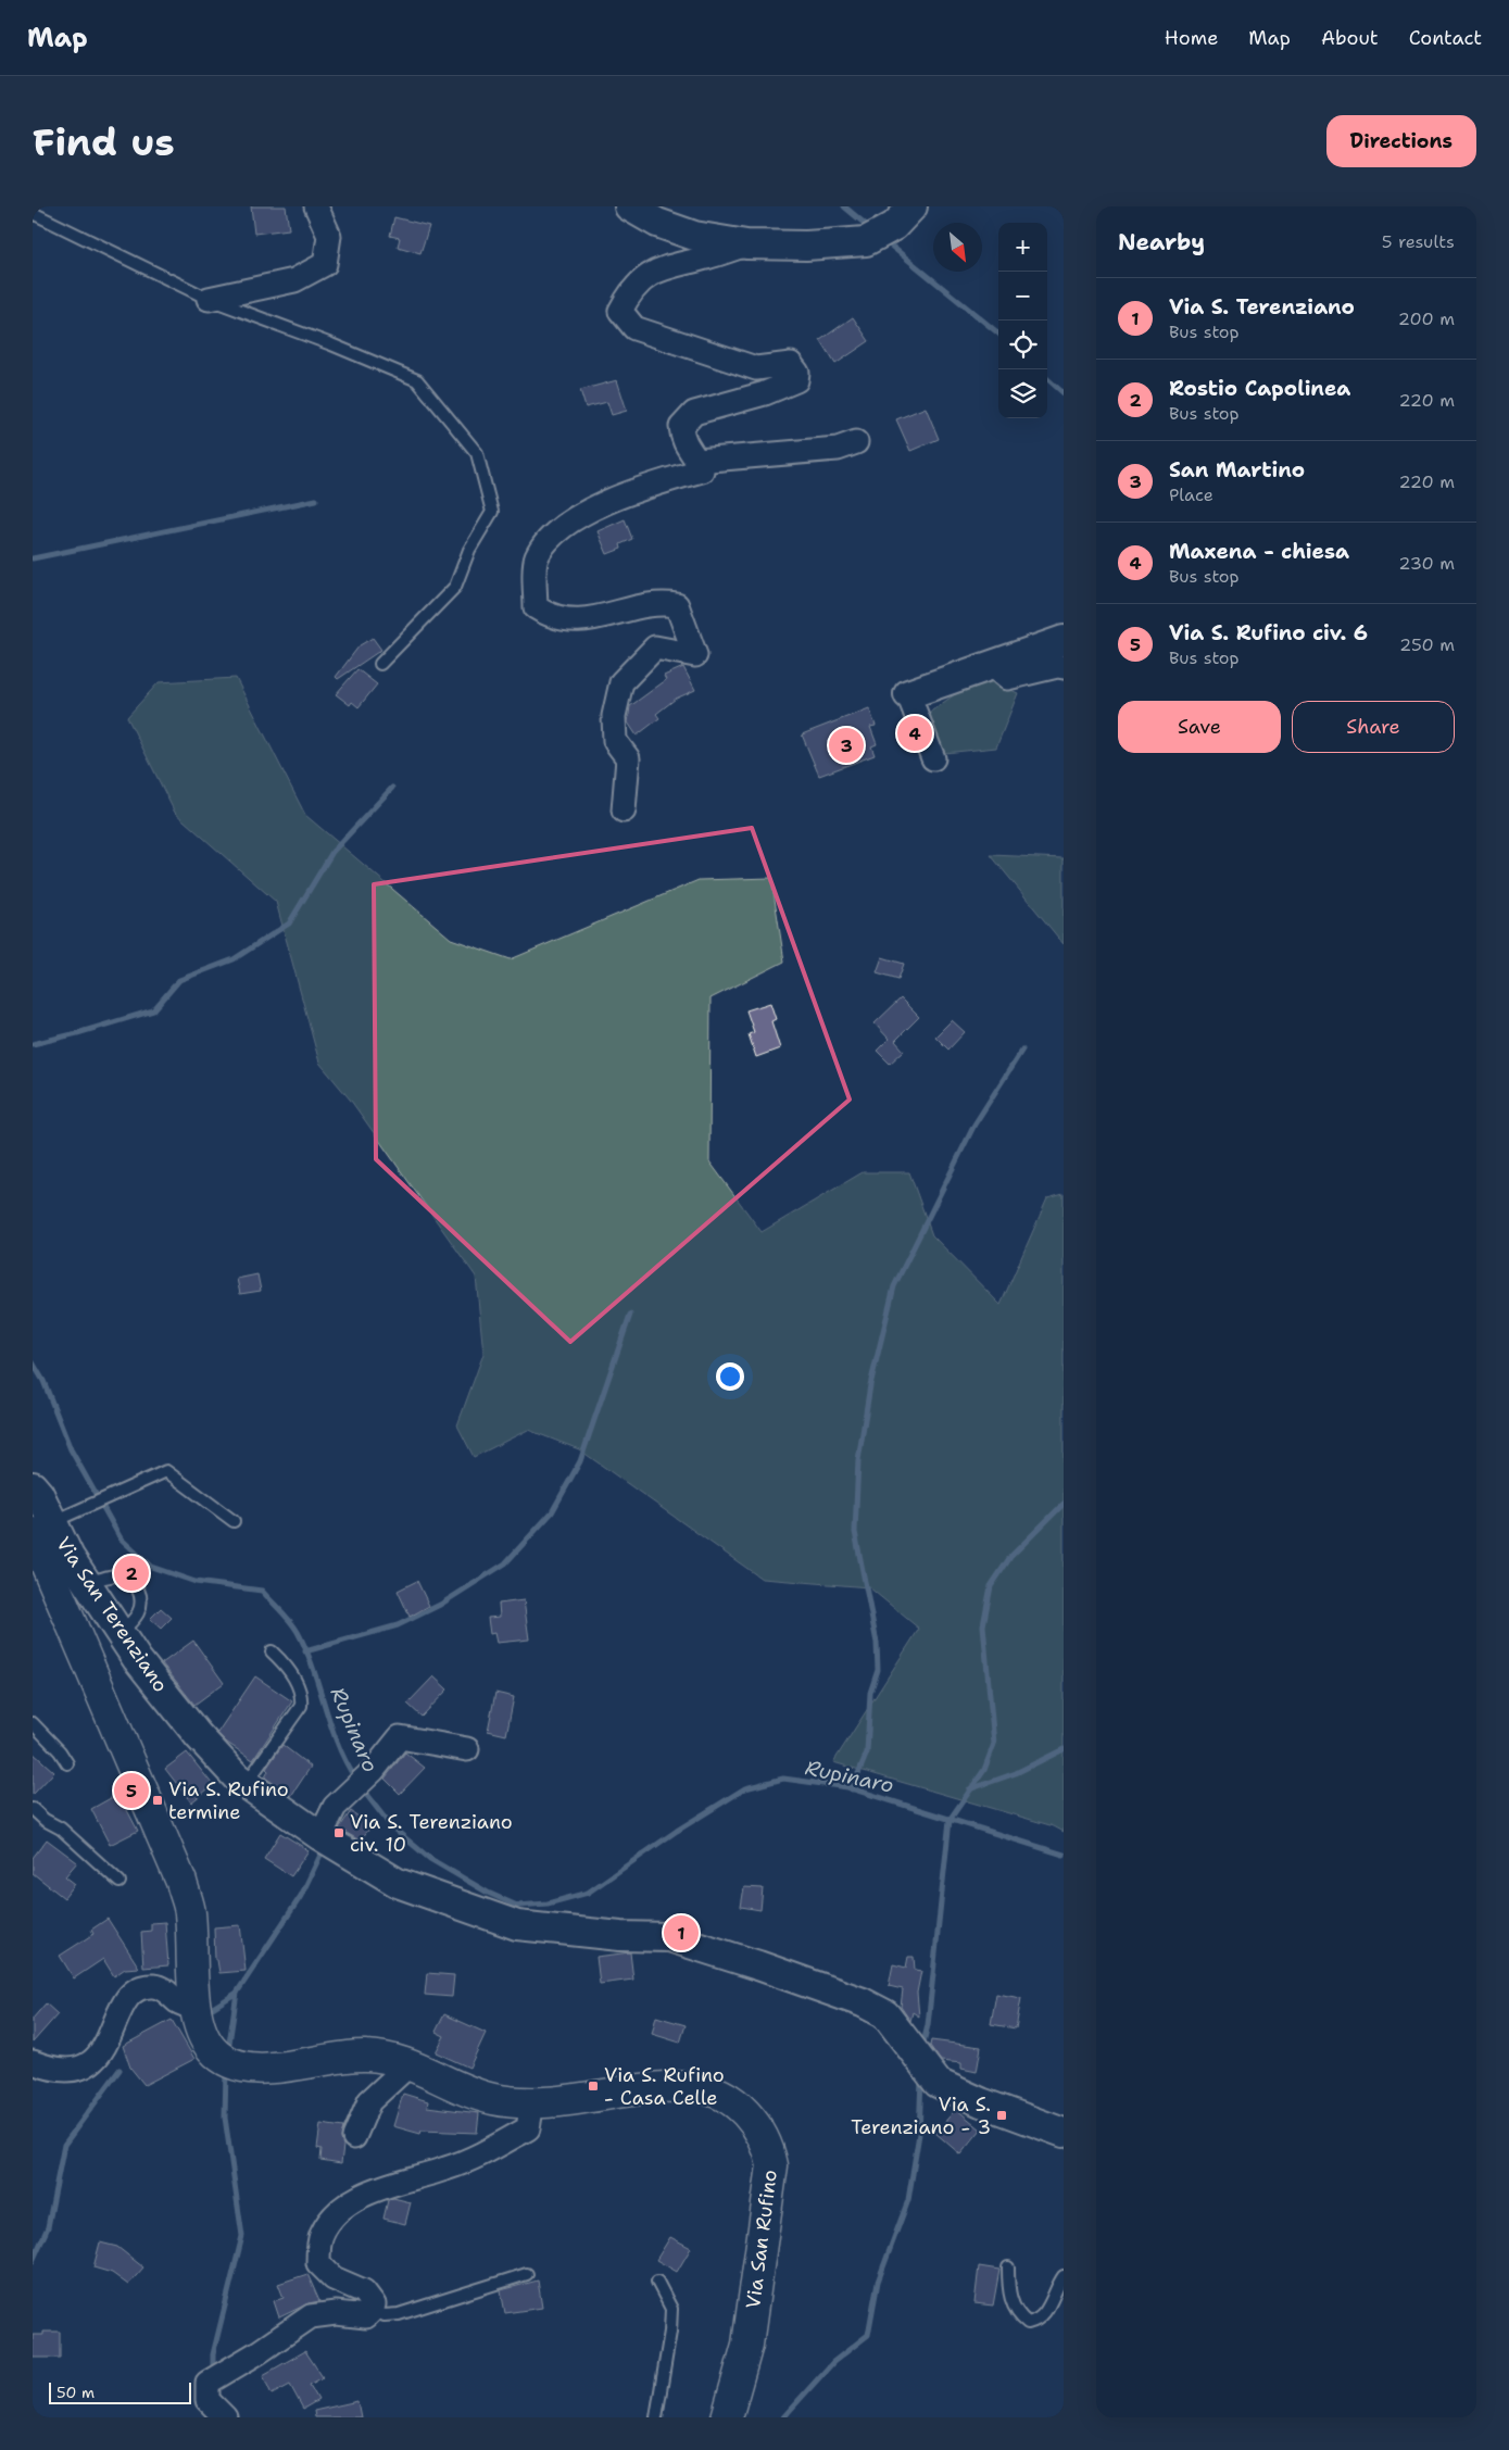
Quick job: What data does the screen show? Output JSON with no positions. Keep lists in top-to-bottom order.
{
  "streets": {
    "main road": ["Via San Rufino"],
    "street": ["Via San Terenziano"]
  },
  "water": ["Rupinaro"],
  "places": {
    "transit": [
      "Via S. Rufino termine",
      "Via S. Terenziano civ. 10",
      "Via S. Rufino - Casa Celle",
      "Via S. Terenziano - 3"
    ]
  },
  "scale_bar": "50 m",
  "north": "bottom right",
  "page": {
    "header": "Map",
    "nav": [
      "Home",
      "Map",
      "About",
      "Contact"
    ],
    "buttons": [
      "Directions",
      ["Save", "Share"]
    ],
    "title": "Find us",
    "heading": ["Nearby", "5 results"],
    "map_buttons": ["+", "−"],
    "list": [
      {
        "mark": "1",
        "name": "Via S. Terenziano",
        "note": "Bus stop",
        "value": "200 m"
      },
      {
        "mark": "2",
        "name": "Rostio Capolinea",
        "note": "Bus stop",
        "value": "220 m"
      },
      {
        "mark": "3",
        "name": "San Martino",
        "note": "Place",
        "value": "220 m"
      },
      {
        "mark": "4",
        "name": "Maxena - chiesa",
        "note": "Bus stop",
        "value": "230 m"
      },
      {
        "mark": "5",
        "name": "Via S. Rufino civ. 6",
        "note": "Bus stop",
        "value": "250 m"
      }
    ],
    "pins": [
      "4",
      "3",
      "2",
      "5",
      "1"
    ],
    "scale": "50 m"
  }
}
